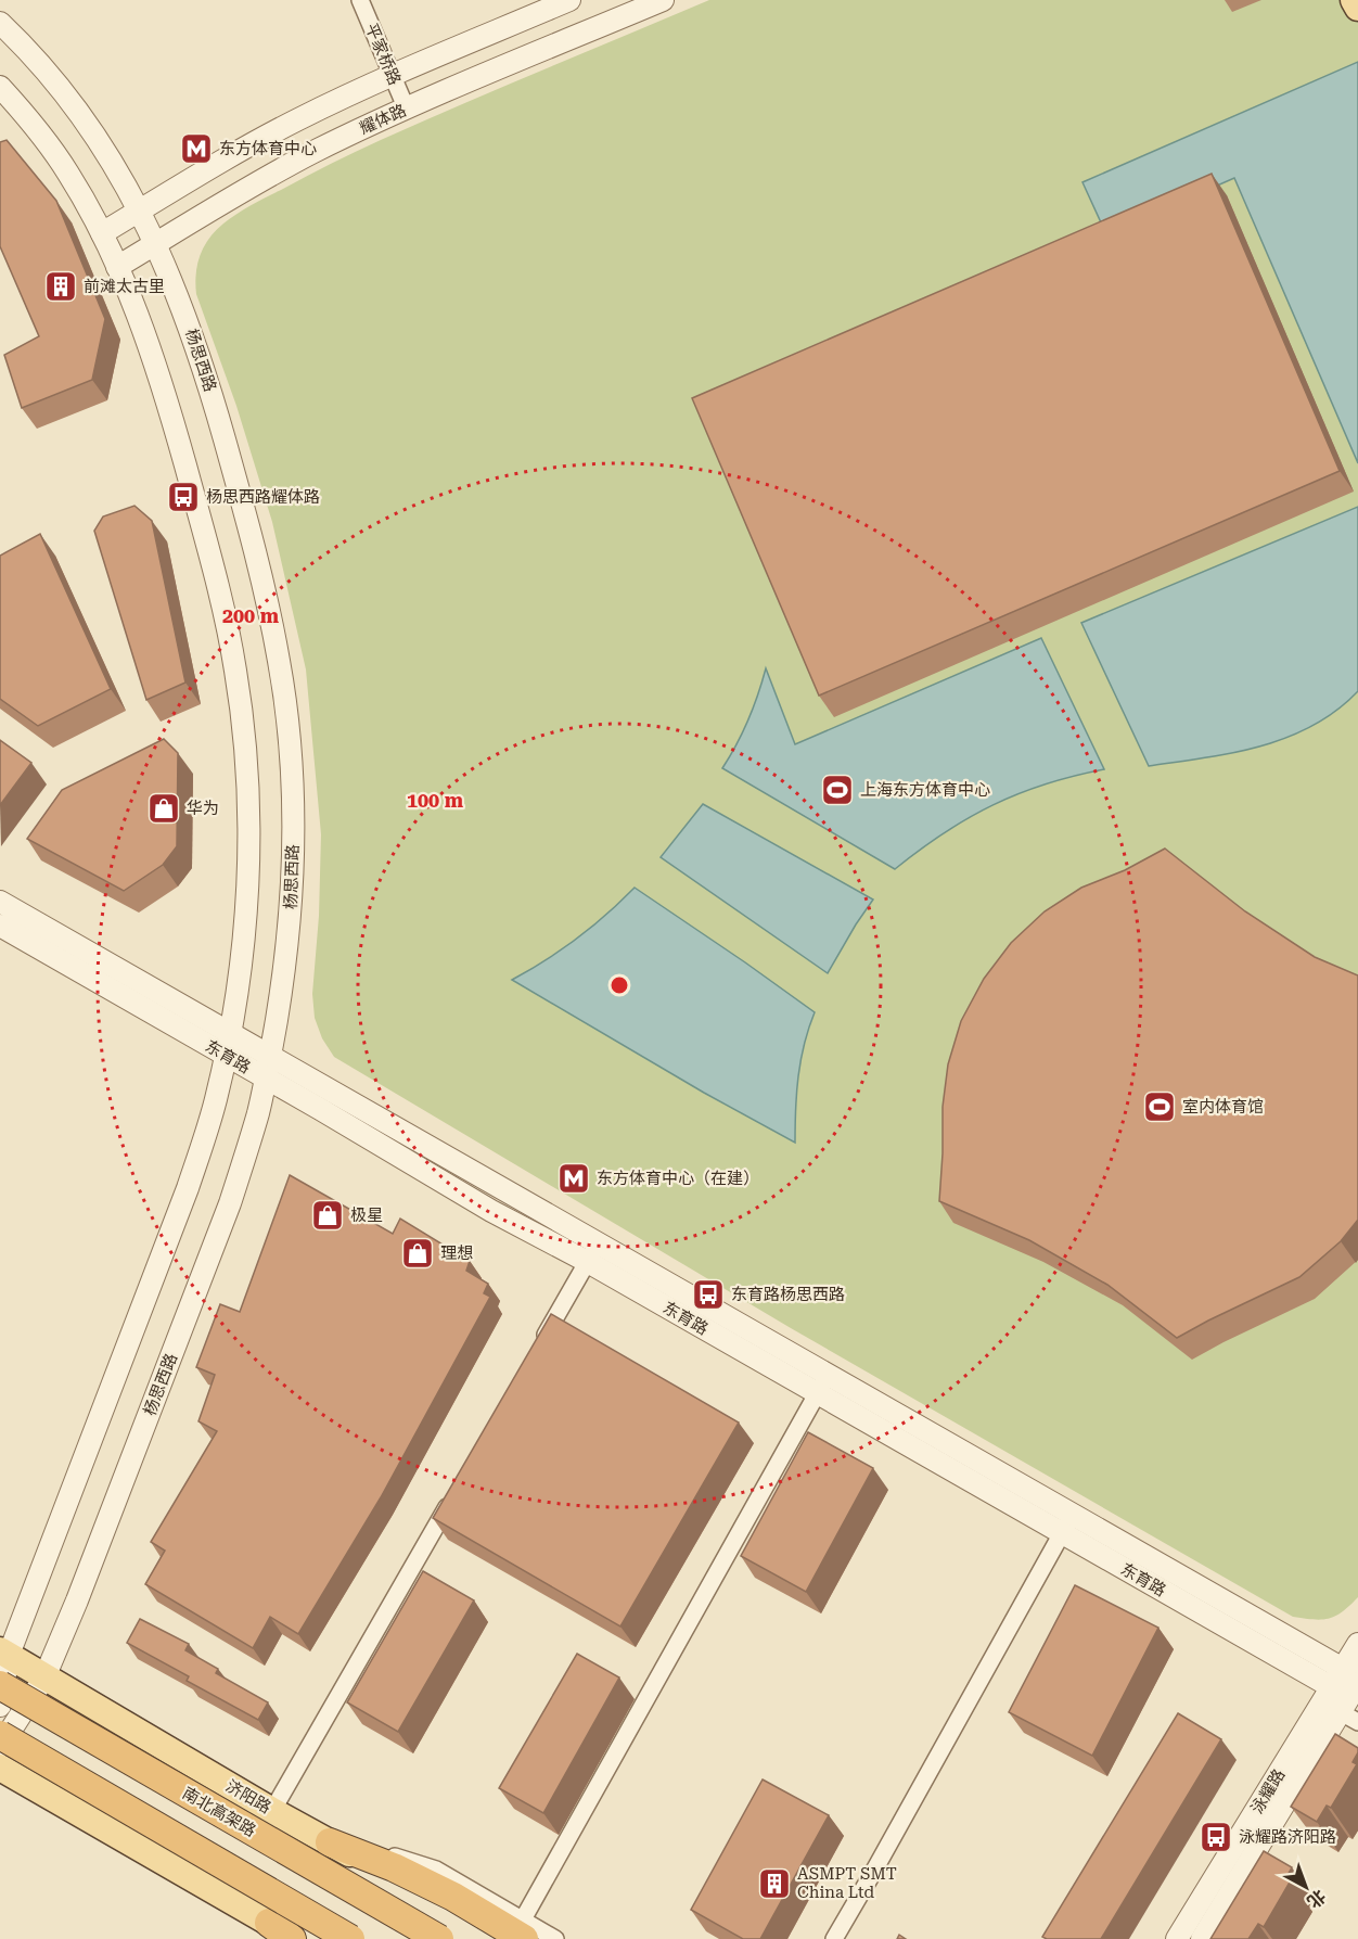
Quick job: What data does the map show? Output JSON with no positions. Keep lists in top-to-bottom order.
{
  "streets": {
    "highway": ["南北高架路"],
    "main road": ["济阳路"],
    "street": [
      "平家桥路",
      "耀体路",
      "杨思西路",
      "东育路",
      "泳耀路"
    ]
  },
  "crossings": [
    ["平家桥路", "耀体路"],
    ["耀体路", "杨思西路"],
    ["杨思西路", "东育路"],
    ["杨思西路", "济阳路"],
    ["东育路", "泳耀路"]
  ],
  "places": {
    "metro station": ["东方体育中心", "东方体育中心（在建）"],
    "building": ["前滩太古里", "ASMPT SMT China Ltd"],
    "bus stop": ["杨思西路耀体路", "东育路杨思西路", "泳耀路济阳路"],
    "sports": ["上海东方体育中心", "室内体育馆"],
    "shop": ["华为", "极星", "理想"]
  },
  "north": "bottom right",
  "rings": ["200 m", "100 m"]
}
